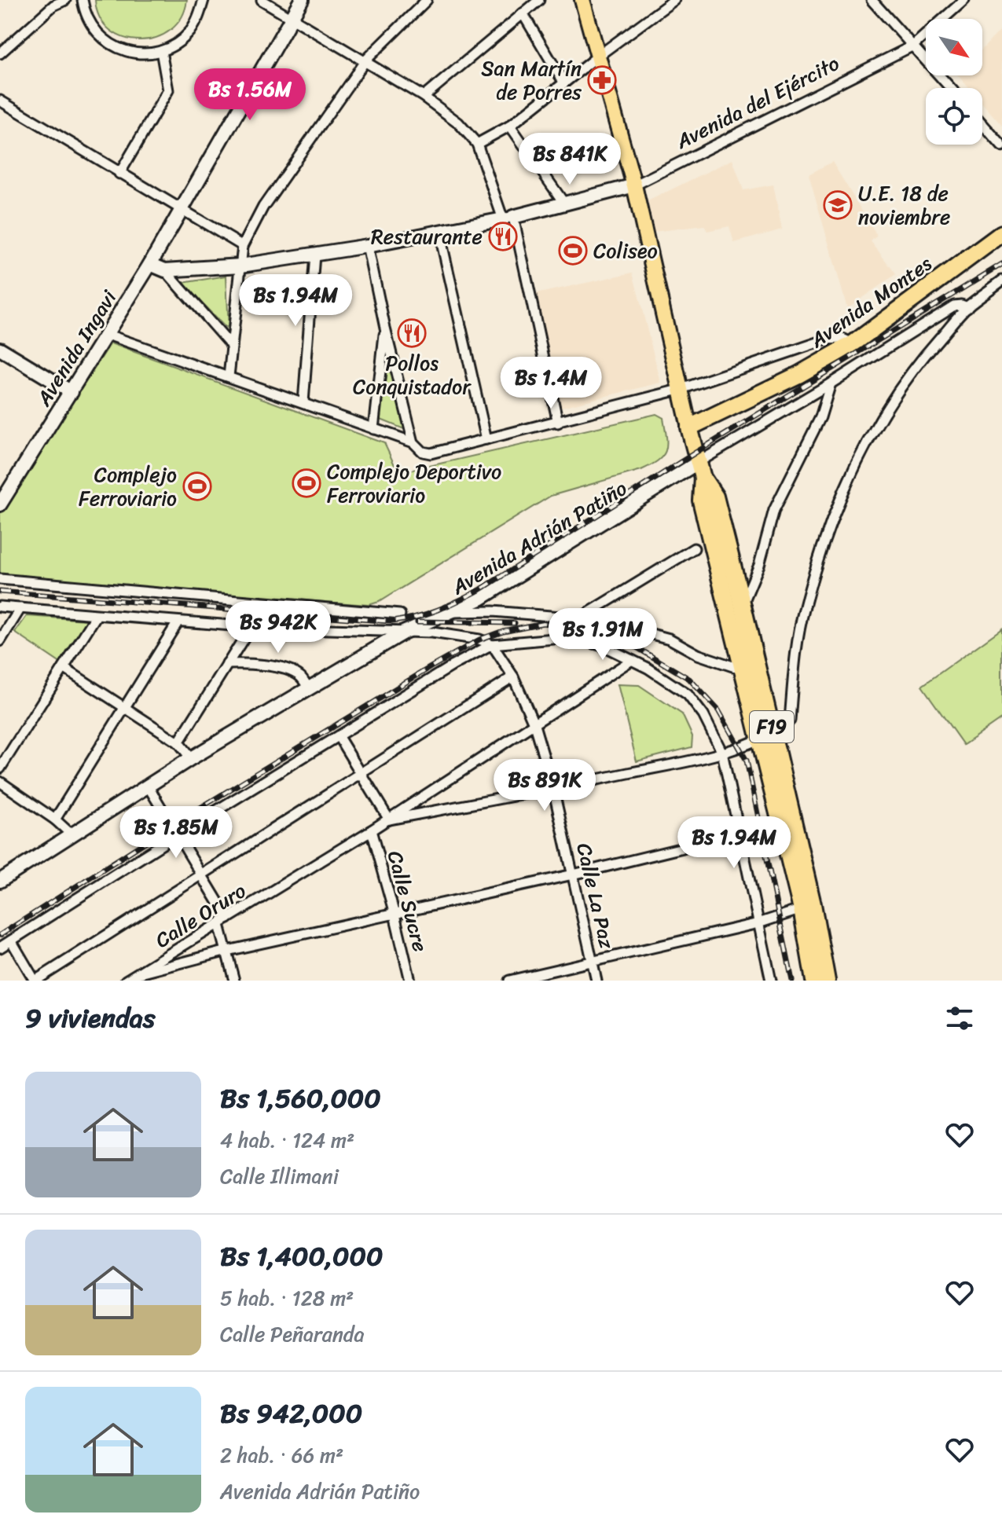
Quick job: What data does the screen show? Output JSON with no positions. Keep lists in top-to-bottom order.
{
  "streets": {
    "highway": ["Avenida Montes", "F19"],
    "street": [
      "Avenida del Ejército",
      "Avenida Ingavi",
      "Avenida Adrián Patiño",
      "Calle La Paz",
      "Calle Sucre",
      "Calle Oruro"
    ]
  },
  "crossings": [
    ["Avenida Montes", "F19"],
    ["Avenida Adrián Patiño", "F19"],
    ["Calle La Paz", "Calle Oruro"],
    ["Calle Sucre", "Calle Oruro"]
  ],
  "places": {
    "pharmacy": ["San Martín de Porres"],
    "school or university": ["U.E. 18 de noviembre"],
    "restaurant": ["Restaurante", "Pollos Conquistador"],
    "sports": ["Coliseo", "Complejo Deportivo Ferroviario", "Complejo Ferroviario"]
  },
  "north": "bottom right",
  "page": {
    "price": [
      "Bs 1.56M",
      "Bs 841K",
      "Bs 1.94M",
      "Bs 1.4M",
      "Bs 942K",
      "Bs 1.91M",
      "Bs 891K",
      "Bs 1.85M",
      "Bs 1.94M"
    ],
    "heading": "9 viviendas",
    "list": [
      {
        "name": "Bs 1,560,000",
        "note": "4 hab. · 124 m² · Calle Illimani"
      },
      {
        "name": "Bs 1,400,000",
        "note": "5 hab. · 128 m² · Calle Peñaranda"
      },
      {
        "name": "Bs 942,000",
        "note": "2 hab. · 66 m² · Avenida Adrián Patiño"
      }
    ]
  }
}
